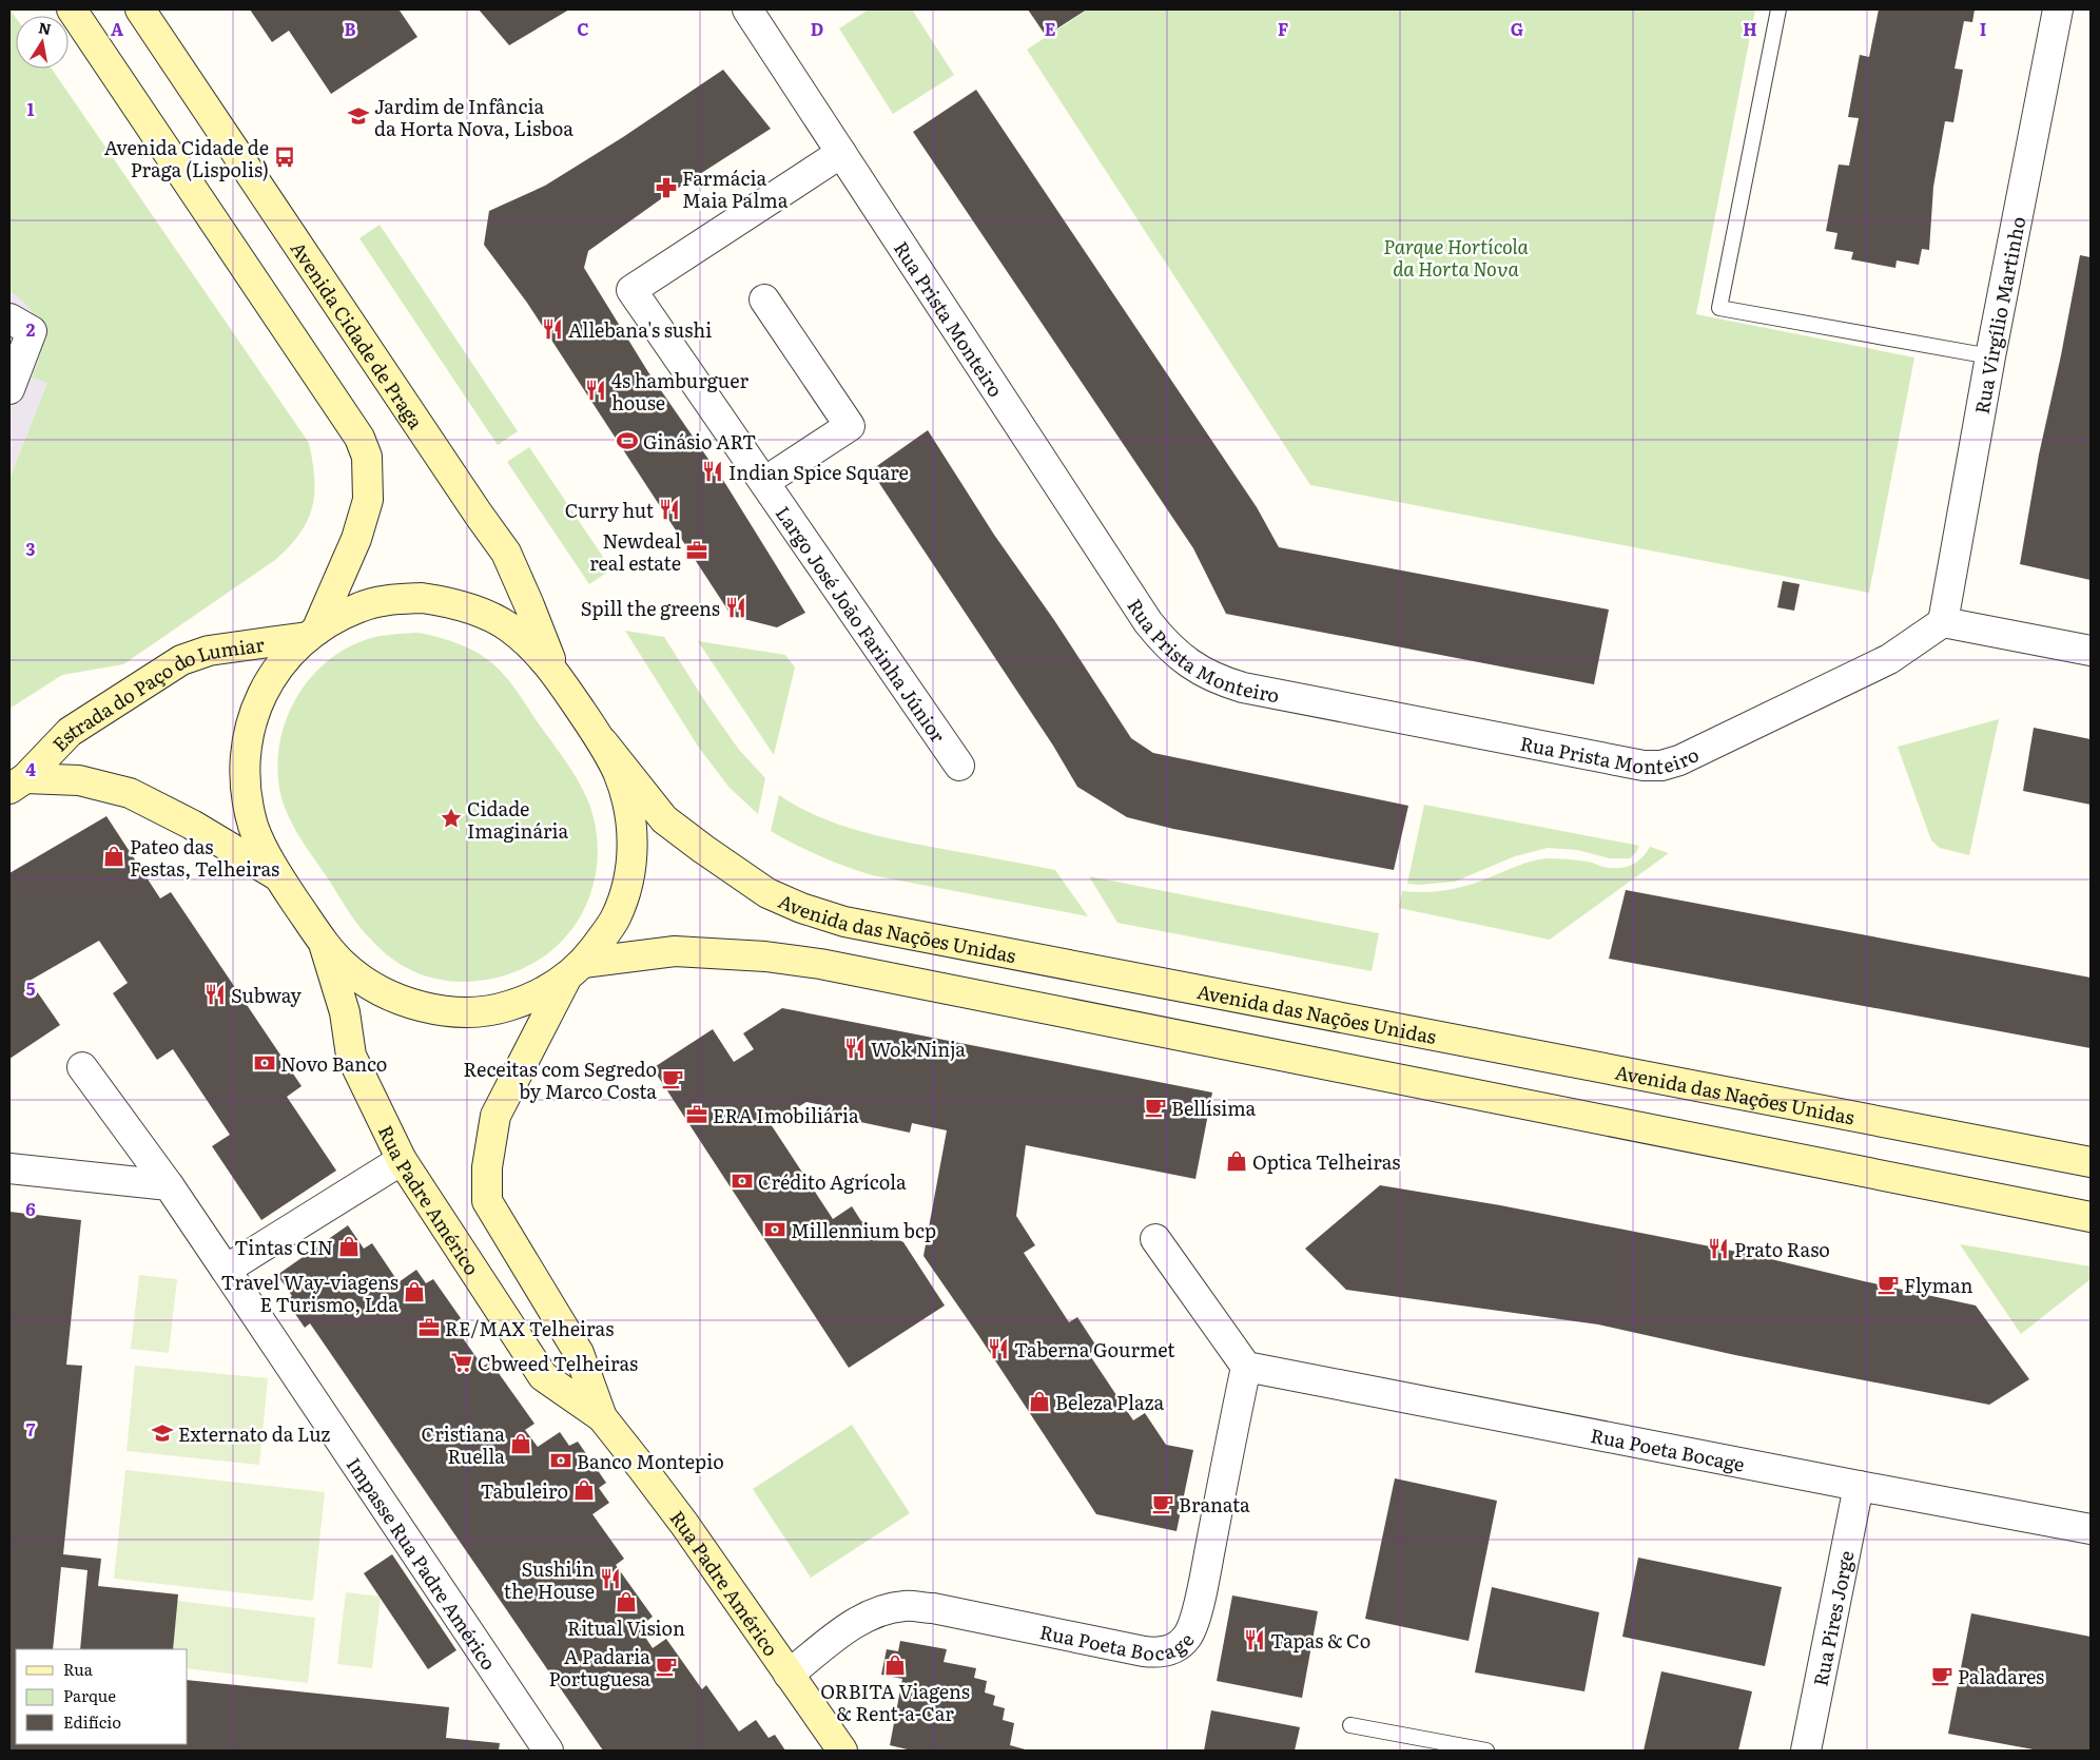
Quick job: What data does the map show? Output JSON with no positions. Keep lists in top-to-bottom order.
{
  "streets": {
    "main road": [
      "Avenida Cidade de Praga",
      "Estrada do Paço do Lumiar",
      "Avenida das Nações Unidas",
      "Rua Padre Américo"
    ],
    "street": [
      "Rua Virgílio Martinho",
      "Rua Prista Monteiro",
      "Largo José João Farinha Júnior",
      "Rua Poeta Bocage",
      "Impasse Rua Padre Américo",
      "Rua Pires Jorge"
    ]
  },
  "crossings": [
    ["Rua Virgílio Martinho", "Rua Prista Monteiro"],
    ["Rua Prista Monteiro", "Largo José João Farinha Júnior"],
    ["Rua Padre Américo", "Rua Poeta Bocage"],
    ["Rua Poeta Bocage", "Rua Pires Jorge"]
  ],
  "parks": ["Parque Hortícola da Horta Nova"],
  "places": {
    "school or university": ["Jardim de Infância da Horta Nova, Lisboa", "Externato da Luz"],
    "bus stop": ["Avenida Cidade de Praga (Lispolis)"],
    "pharmacy": ["Farmácia Maia Palma"],
    "restaurant": [
      "Allebana's sushi",
      "4s hamburguer house",
      "Indian Spice Square",
      "Curry hut",
      "Spill the greens",
      "Subway",
      "Wok Ninja",
      "Prato Raso",
      "Taberna Gourmet",
      "Sushi in the House",
      "Tapas & Co"
    ],
    "sports": ["Ginásio ART"],
    "office": ["Newdeal real estate", "ERA Imobiliária", "RE/MAX Telheiras"],
    "place": ["Cidade Imaginária"],
    "shop": [
      "Pateo das Festas, Telheiras",
      "Optica Telheiras",
      "Tintas CIN",
      "Travel Way-viagens E Turismo, Lda",
      "Beleza Plaza",
      "Cristiana Ruella",
      "Tabuleiro",
      "Ritual Vision",
      "ORBITA Viagens & Rent-a-Car"
    ],
    "bank": [
      "Novo Banco",
      "Crédito Agrícola",
      "Millennium bcp",
      "Banco Montepio"
    ],
    "cafe": [
      "Receitas com Segredo by Marco Costa",
      "Bellísima",
      "Flyman",
      "Branata",
      "A Padaria Portuguesa",
      "Paladares"
    ],
    "supermarket": ["Cbweed Telheiras"]
  },
  "legend": ["Rua", "Parque", "Edifício"],
  "north": "top",
  "grid": {
    "columns": [
      "A",
      "B",
      "C",
      "D",
      "E",
      "F",
      "G",
      "H",
      "I"
    ],
    "rows": [
      "1",
      "2",
      "3",
      "4",
      "5",
      "6",
      "7"
    ]
  }
}
